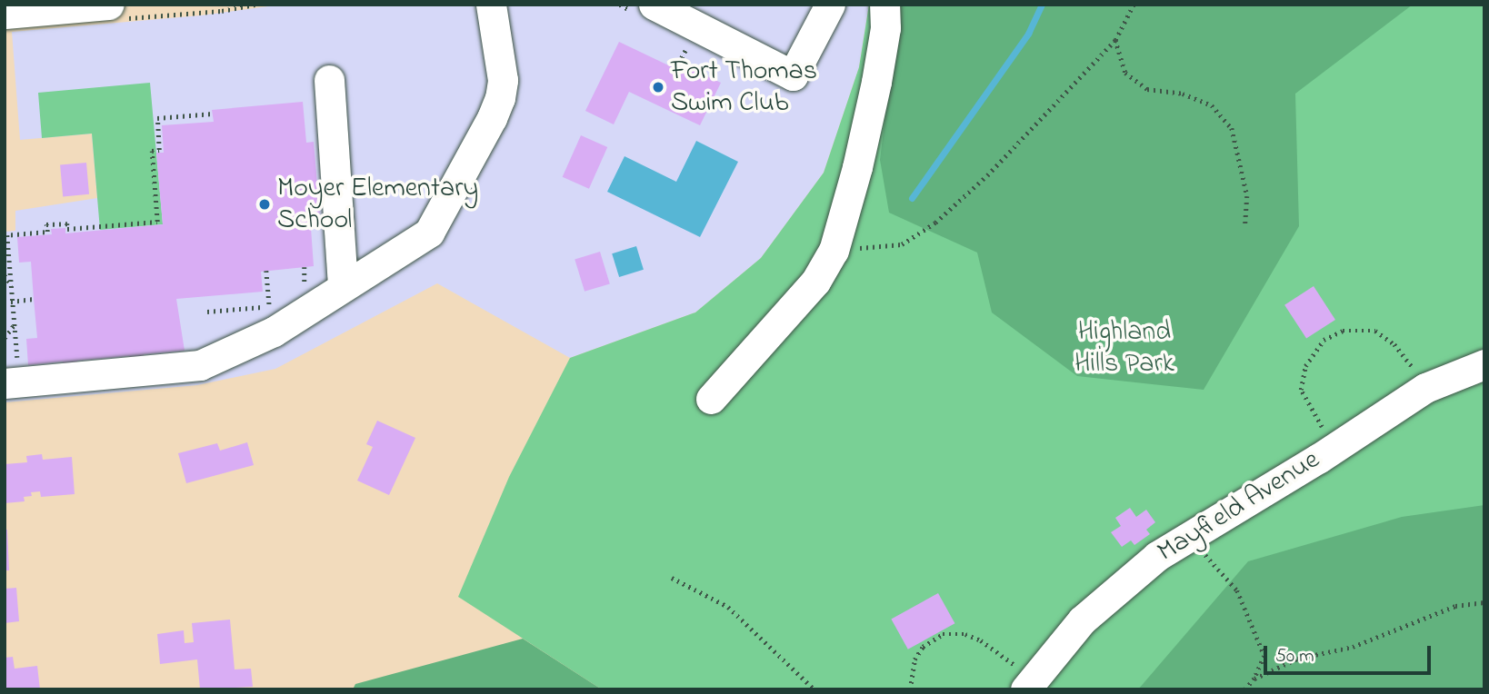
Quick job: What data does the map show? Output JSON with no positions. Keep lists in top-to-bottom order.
{
  "streets": {
    "street": ["Mayfield Avenue"]
  },
  "parks": ["Highland Hills Park"],
  "places": ["Fort Thomas Swim Club", "Moyer Elementary School"],
  "scale_bar": "50 m"
}
